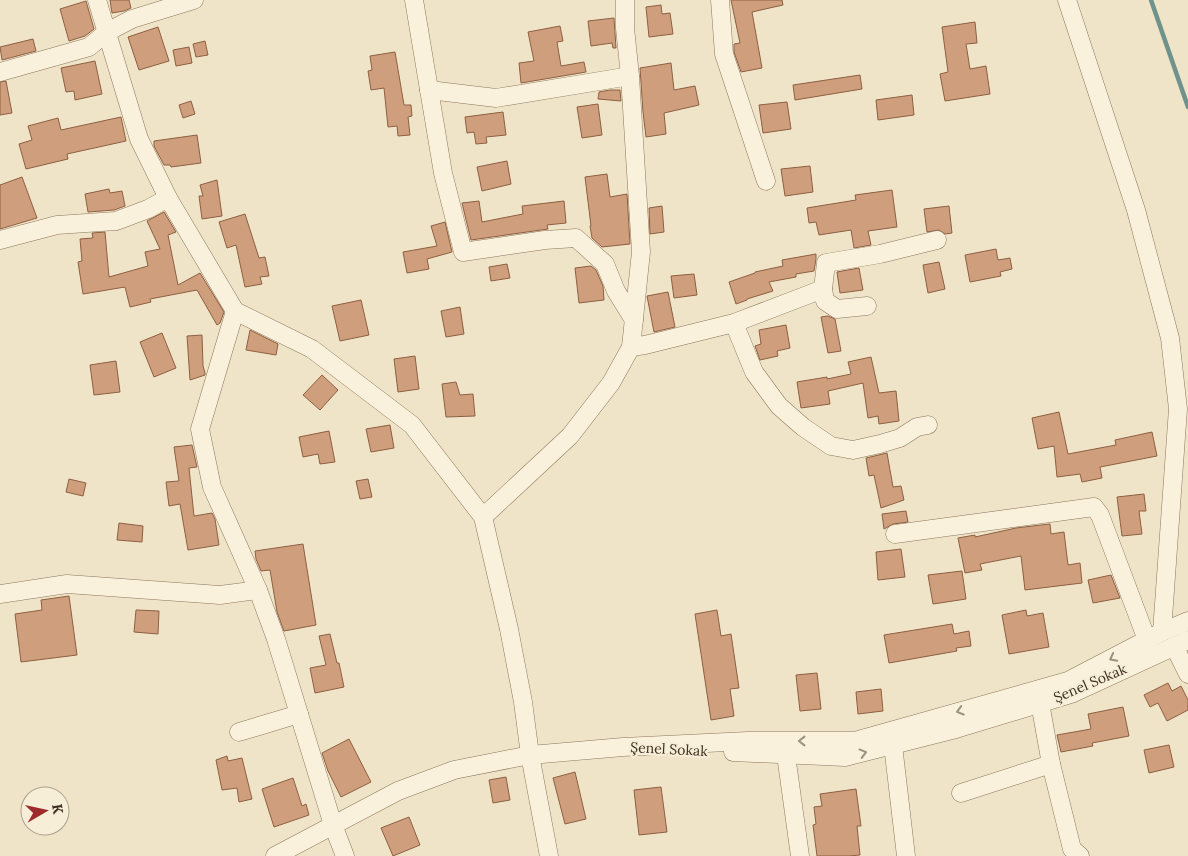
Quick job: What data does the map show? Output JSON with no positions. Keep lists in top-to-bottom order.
{
  "streets": {
    "street": ["Şenel Sokak"]
  },
  "north": "right"
}
